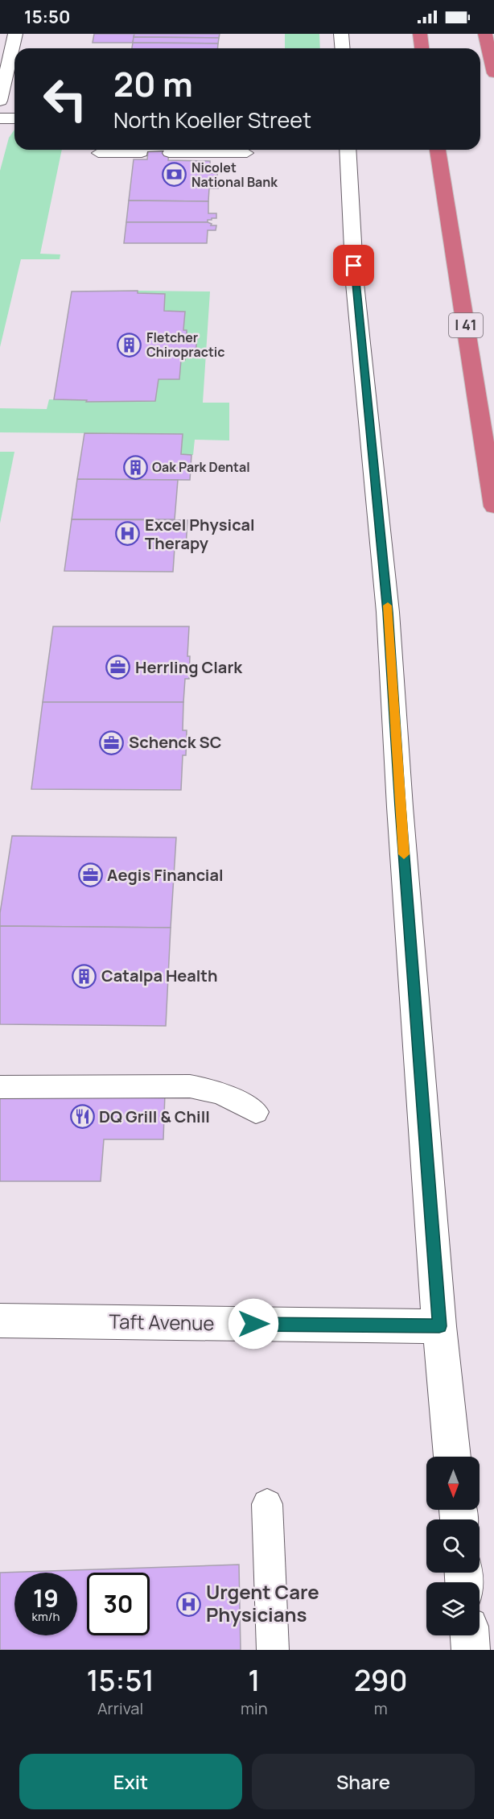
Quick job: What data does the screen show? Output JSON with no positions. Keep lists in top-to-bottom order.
{
  "streets": {
    "highway": ["I 41"],
    "street": ["Taft Avenue"]
  },
  "places": {
    "bank": ["Nicolet National Bank"],
    "building": ["Fletcher Chiropractic", "Oak Park Dental", "Catalpa Health"],
    "hospital": ["Excel Physical Therapy", "Urgent Care Physicians"],
    "office": ["Herrling Clark", "Schenck SC", "Aegis Financial"],
    "restaurant": ["DQ Grill & Chill"]
  },
  "north": "bottom",
  "page": {
    "status": "15:50",
    "turn": ["20 m", "North Koeller Street"],
    "speed": "19 km/h",
    "limit": "30",
    "eta": [
      "15:51",
      "Arrival",
      "1",
      "min",
      "290",
      "m"
    ],
    "buttons": ["Exit", "Share"]
  }
}
